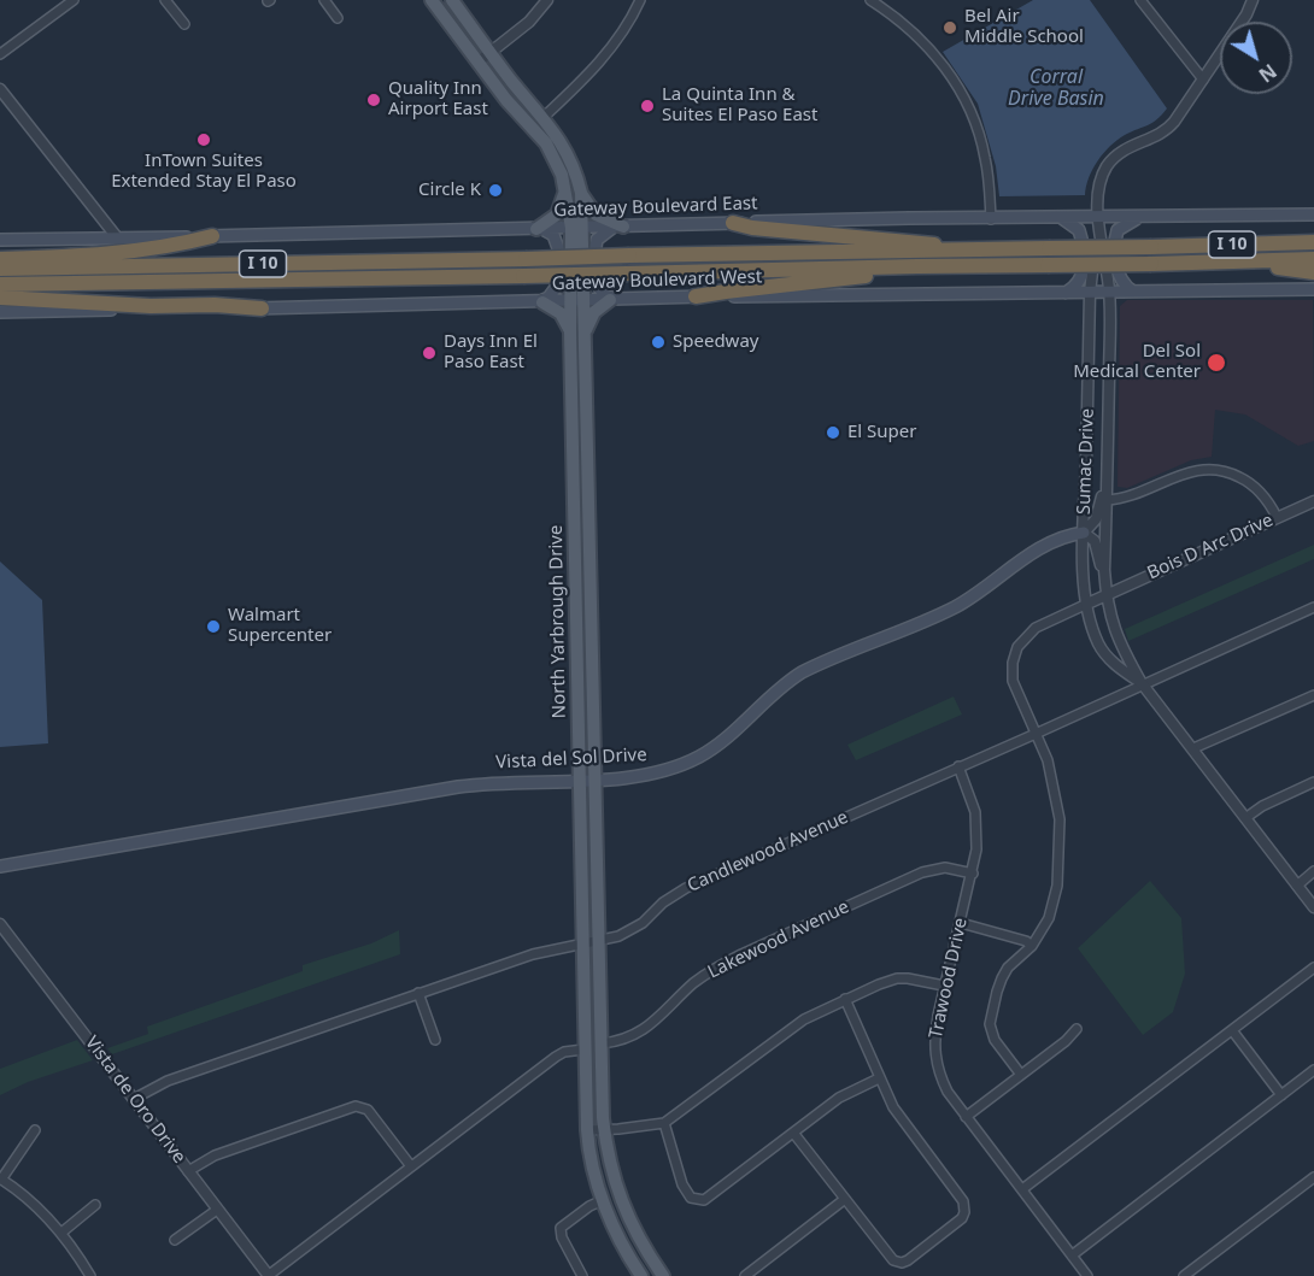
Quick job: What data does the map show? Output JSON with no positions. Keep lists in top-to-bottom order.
{
  "streets": {
    "highway": ["I 10"],
    "main road": [
      "Gateway Boulevard East",
      "Gateway Boulevard West",
      "North Yarbrough Drive",
      "Vista del Sol Drive"
    ],
    "street": [
      "Sumac Drive",
      "Bois D Arc Drive",
      "Candlewood Avenue",
      "Lakewood Avenue",
      "Trawood Drive",
      "Vista de Oro Drive"
    ]
  },
  "crossings": [
    ["Gateway Boulevard East", "Sumac Drive"],
    ["Gateway Boulevard East", "North Yarbrough Drive"],
    ["Gateway Boulevard West", "Sumac Drive"],
    ["Gateway Boulevard West", "North Yarbrough Drive"],
    ["Sumac Drive", "Bois D Arc Drive"],
    ["Sumac Drive", "Vista del Sol Drive"],
    ["Sumac Drive", "Candlewood Avenue"],
    ["North Yarbrough Drive", "Vista del Sol Drive"],
    ["North Yarbrough Drive", "Candlewood Avenue"],
    ["North Yarbrough Drive", "Lakewood Avenue"],
    ["Candlewood Avenue", "Trawood Drive"],
    ["Candlewood Avenue", "Vista de Oro Drive"],
    ["Lakewood Avenue", "Trawood Drive"]
  ],
  "water": ["Corral Drive Basin"],
  "places": [
    "Bel Air Middle School",
    "Quality Inn Airport East",
    "La Quinta Inn & Suites El Paso East",
    "InTown Suites Extended Stay El Paso",
    "Circle K",
    "Speedway",
    "Days Inn El Paso East",
    "Del Sol Medical Center",
    "El Super",
    "Walmart Supercenter"
  ],
  "north": "bottom right"
}
